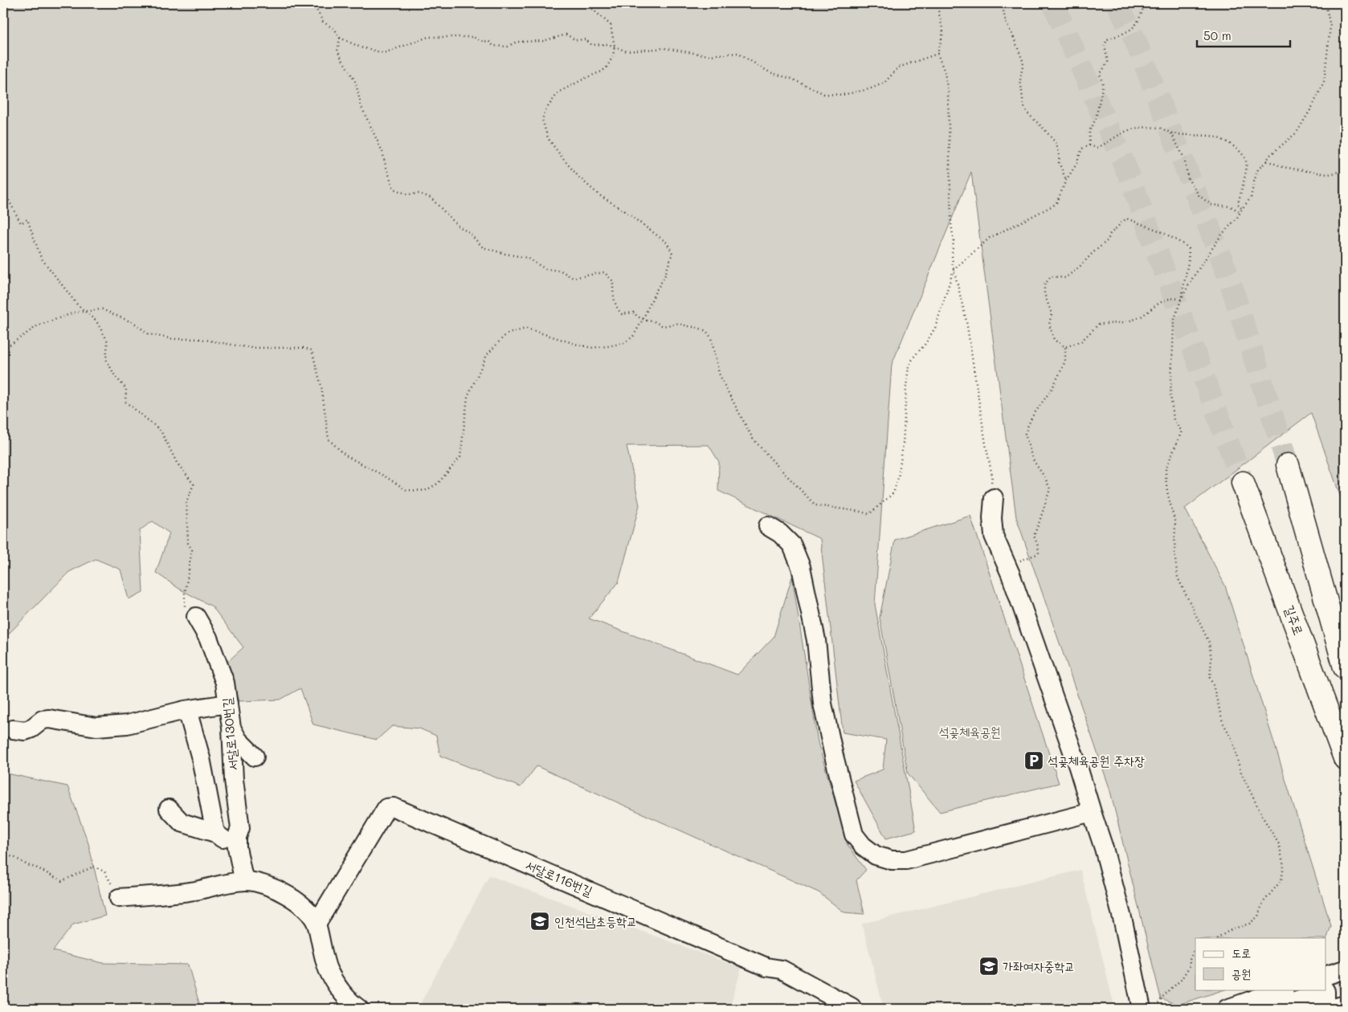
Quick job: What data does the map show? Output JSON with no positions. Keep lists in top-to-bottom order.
{
  "streets": {
    "main road": ["길주로"],
    "street": ["서달로130번길", "서달로116번길"]
  },
  "parks": ["석곶체육공원"],
  "places": {
    "parking": ["석곶체육공원 주차장"],
    "school or university": ["인천석남초등학교", "가좌여자중학교"]
  },
  "legend": ["도로", "공원"],
  "scale_bar": "50 m"
}
